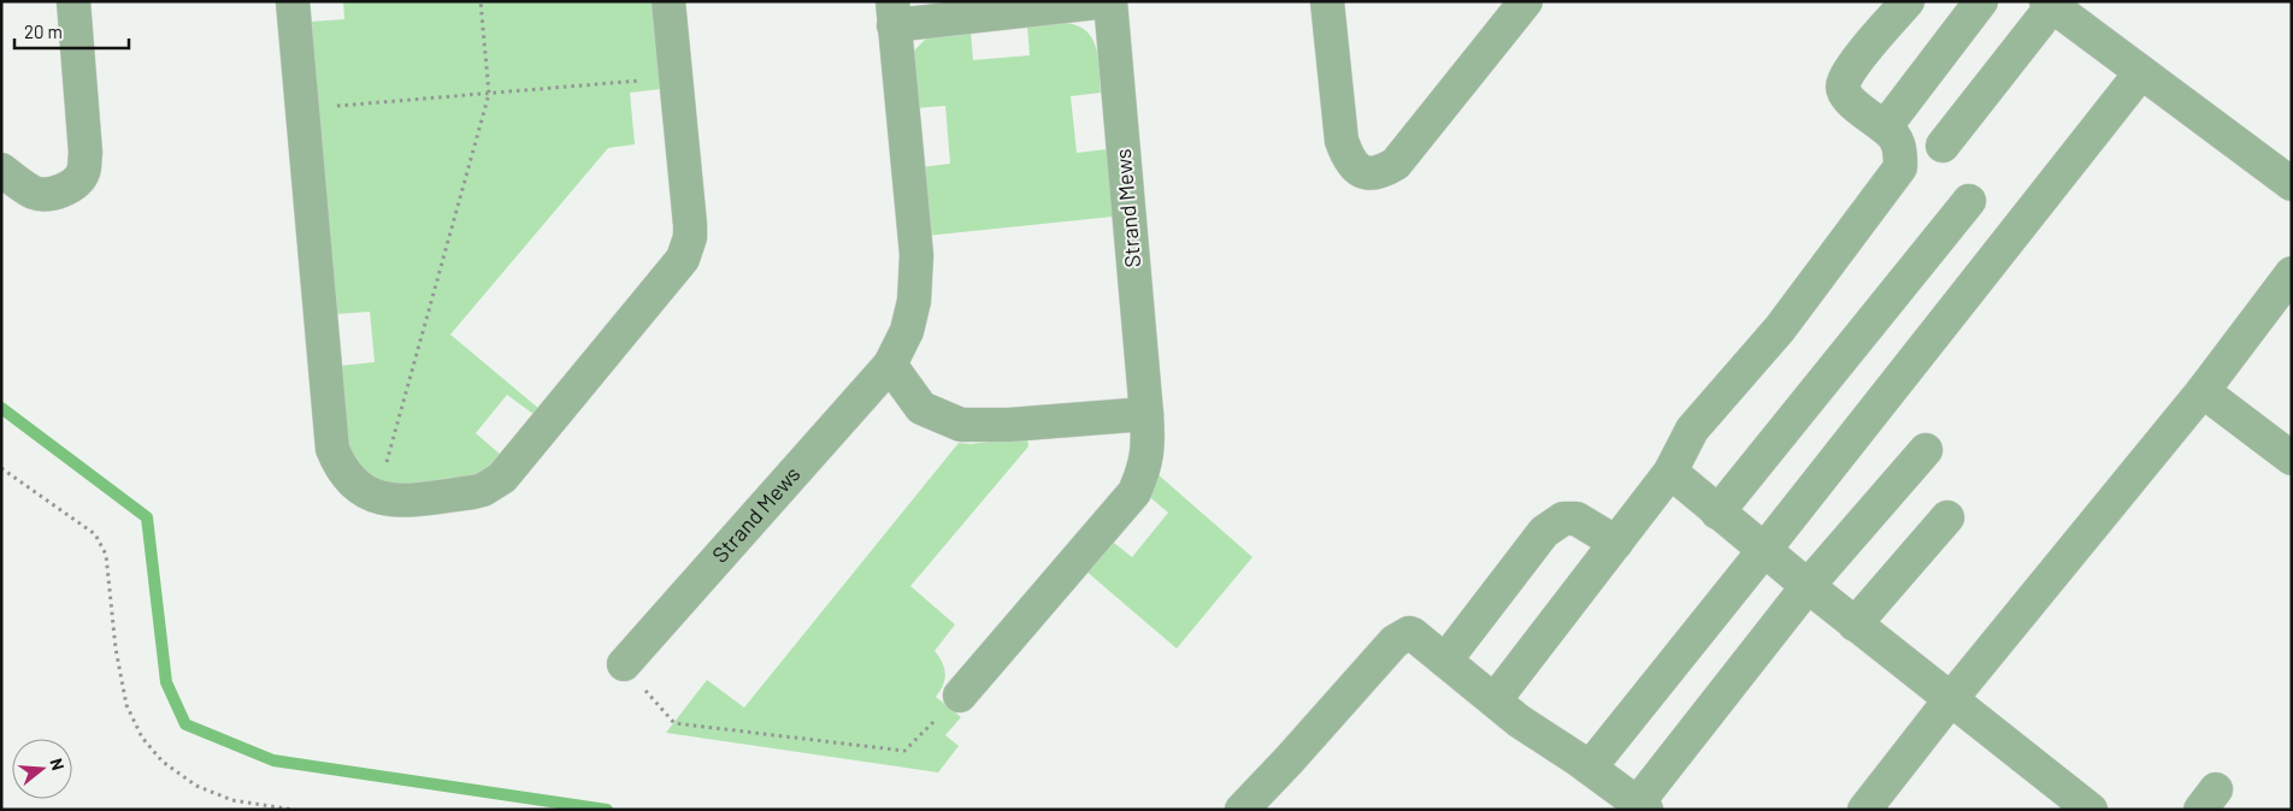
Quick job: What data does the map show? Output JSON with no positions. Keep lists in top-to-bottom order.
{
  "streets": {
    "street": ["Strand Mews"]
  },
  "scale_bar": "20 m",
  "north": "right"
}
